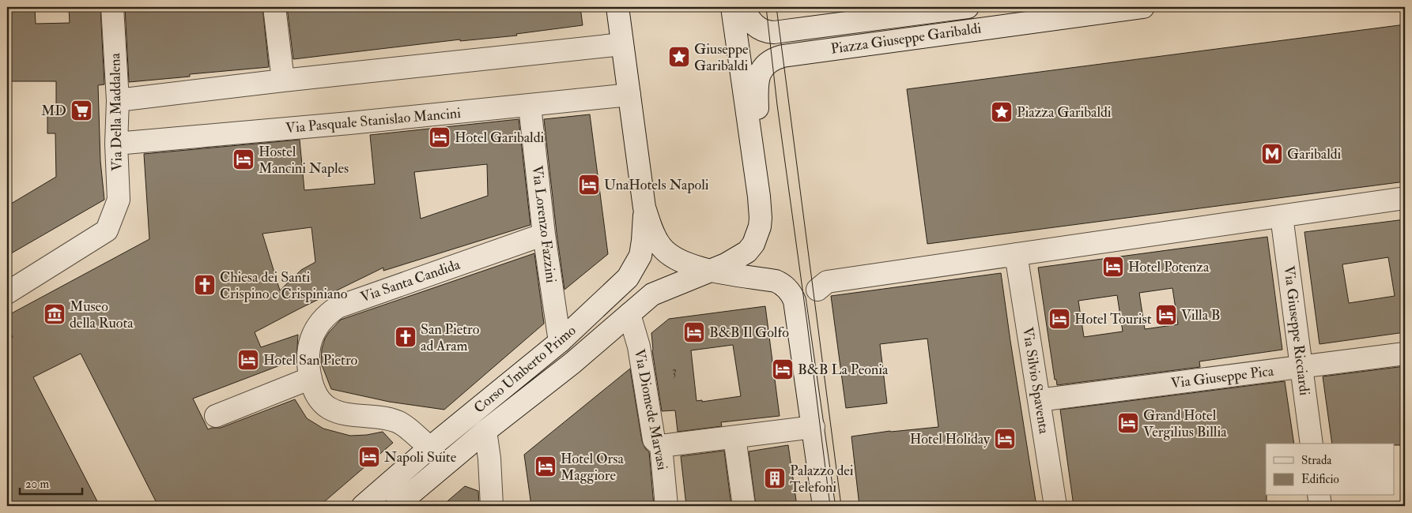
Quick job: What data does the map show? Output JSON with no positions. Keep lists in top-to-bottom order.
{
  "streets": {
    "street": [
      "Piazza Giuseppe Garibaldi",
      "Via Della Maddalena",
      "Via Pasquale Stanislao Mancini",
      "Via Lorenzo Fazzini",
      "Via Santa Candida",
      "Via Giuseppe Ricciardi",
      "Corso Umberto Primo",
      "Via Giuseppe Pica",
      "Via Silvio Spaventa",
      "Via Diomede Marvasi"
    ]
  },
  "crossings": [
    ["Piazza Giuseppe Garibaldi", "Corso Umberto Primo"],
    ["Via Della Maddalena", "Via Pasquale Stanislao Mancini"],
    ["Via Pasquale Stanislao Mancini", "Via Lorenzo Fazzini"],
    ["Via Lorenzo Fazzini", "Via Santa Candida"],
    ["Via Lorenzo Fazzini", "Corso Umberto Primo"],
    ["Via Santa Candida", "Corso Umberto Primo"],
    ["Via Giuseppe Ricciardi", "Via Giuseppe Pica"],
    ["Corso Umberto Primo", "Via Diomede Marvasi"],
    ["Via Giuseppe Pica", "Via Silvio Spaventa"]
  ],
  "places": {
    "place": ["Giuseppe Garibaldi", "Piazza Garibaldi"],
    "supermarket": ["MD"],
    "hotel": [
      "Hotel Garibaldi",
      "Hostel Mancini Naples",
      "UnaHotels Napoli",
      "Hotel Potenza",
      "Villa B",
      "Hotel Tourist",
      "B&B Il Golfo",
      "Hotel San Pietro",
      "B&B La Peonia",
      "Grand Hotel Vergilius Billia",
      "Hotel Holiday",
      "Napoli Suite",
      "Hotel Orsa Maggiore"
    ],
    "metro station": ["Garibaldi"],
    "church": ["Chiesa dei Santi Crispino e Crispiniano", "San Pietro ad Aram"],
    "museum": ["Museo della Ruota"],
    "building": ["Palazzo dei Telefoni"]
  },
  "house_numbers": ["3"],
  "legend": ["Strada", "Edificio"],
  "scale_bar": "20 m"
}
